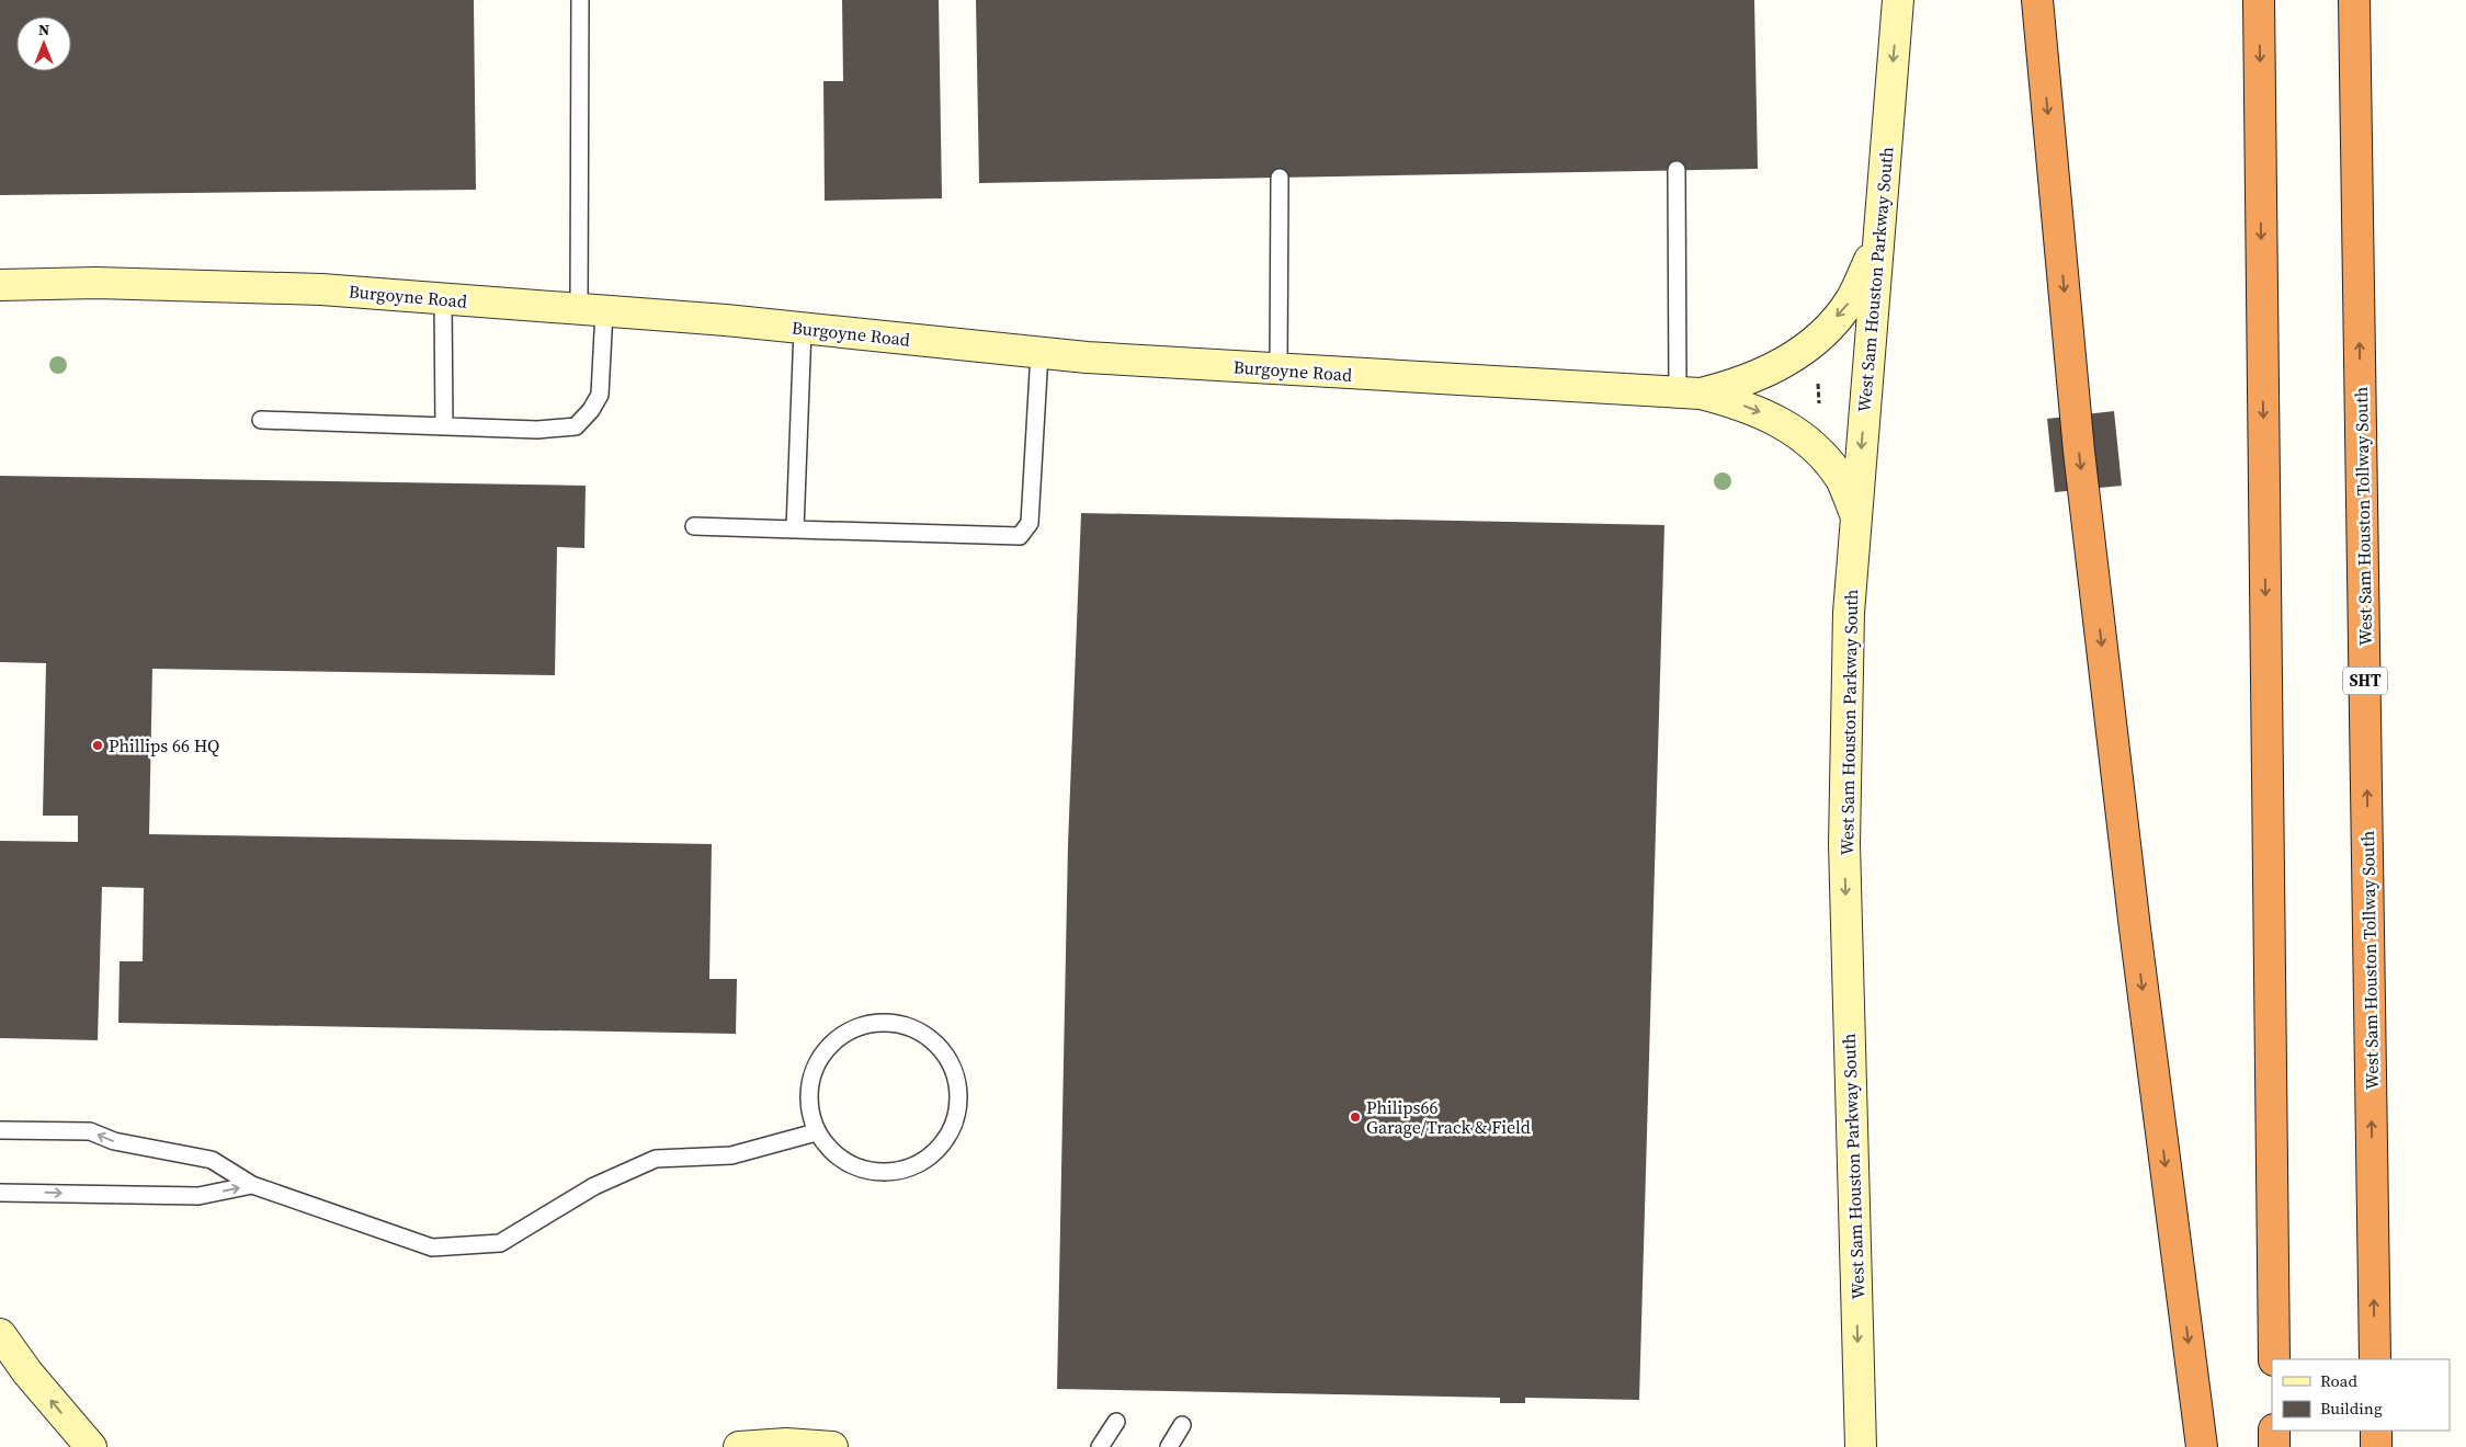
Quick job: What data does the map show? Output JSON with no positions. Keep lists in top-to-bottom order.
{
  "streets": {
    "highway": ["West Sam Houston Tollway South", "SHT"],
    "street": ["West Sam Houston Parkway South", "Burgoyne Road"]
  },
  "crossings": [
    ["West Sam Houston Parkway South", "Burgoyne Road"]
  ],
  "one_way": ["West Sam Houston Parkway South"],
  "places": ["Phillips 66 HQ", "Philips66 Garage/Track & Field"],
  "legend": ["Road", "Building"],
  "north": "top"
}
